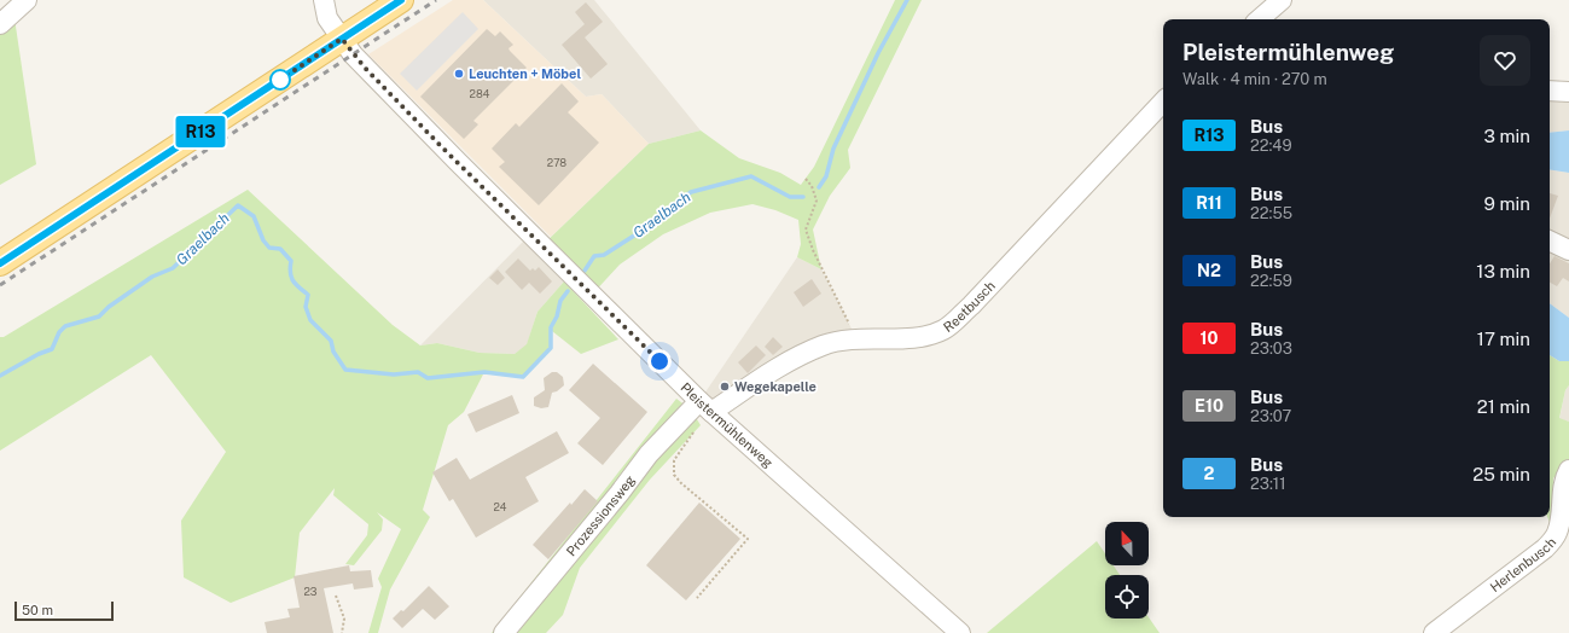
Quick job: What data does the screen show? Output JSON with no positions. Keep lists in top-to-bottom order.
{
  "streets": {
    "street": [
      "Reetbusch",
      "Pleistermühlenweg",
      "Prozessionsweg",
      "Herlenbusch"
    ]
  },
  "crossings": [
    ["Reetbusch", "Pleistermühlenweg"],
    ["Reetbusch", "Prozessionsweg"],
    ["Pleistermühlenweg", "Prozessionsweg"]
  ],
  "water": ["Graelbach"],
  "places": ["Leuchten + Möbel", "Wegekapelle"],
  "lines": ["bus line R13"],
  "house_numbers": [
    "284",
    "278",
    "24",
    "23"
  ],
  "scale_bar": "50 m",
  "north": "top",
  "page": {
    "on_map": "R13",
    "heading": ["Pleistermühlenweg", "Walk · 4 min · 270 m"],
    "list": [
      {
        "mark": "R13",
        "name": "Bus",
        "note": "22:49",
        "value": "3 min"
      },
      {
        "mark": "R11",
        "name": "Bus",
        "note": "22:55",
        "value": "9 min"
      },
      {
        "mark": "N2",
        "name": "Bus",
        "note": "22:59",
        "value": "13 min"
      },
      {
        "mark": "10",
        "name": "Bus",
        "note": "23:03",
        "value": "17 min"
      },
      {
        "mark": "E10",
        "name": "Bus",
        "note": "23:07",
        "value": "21 min"
      },
      {
        "mark": "2",
        "name": "Bus",
        "note": "23:11",
        "value": "25 min"
      }
    ],
    "scale": "50 m"
  }
}
